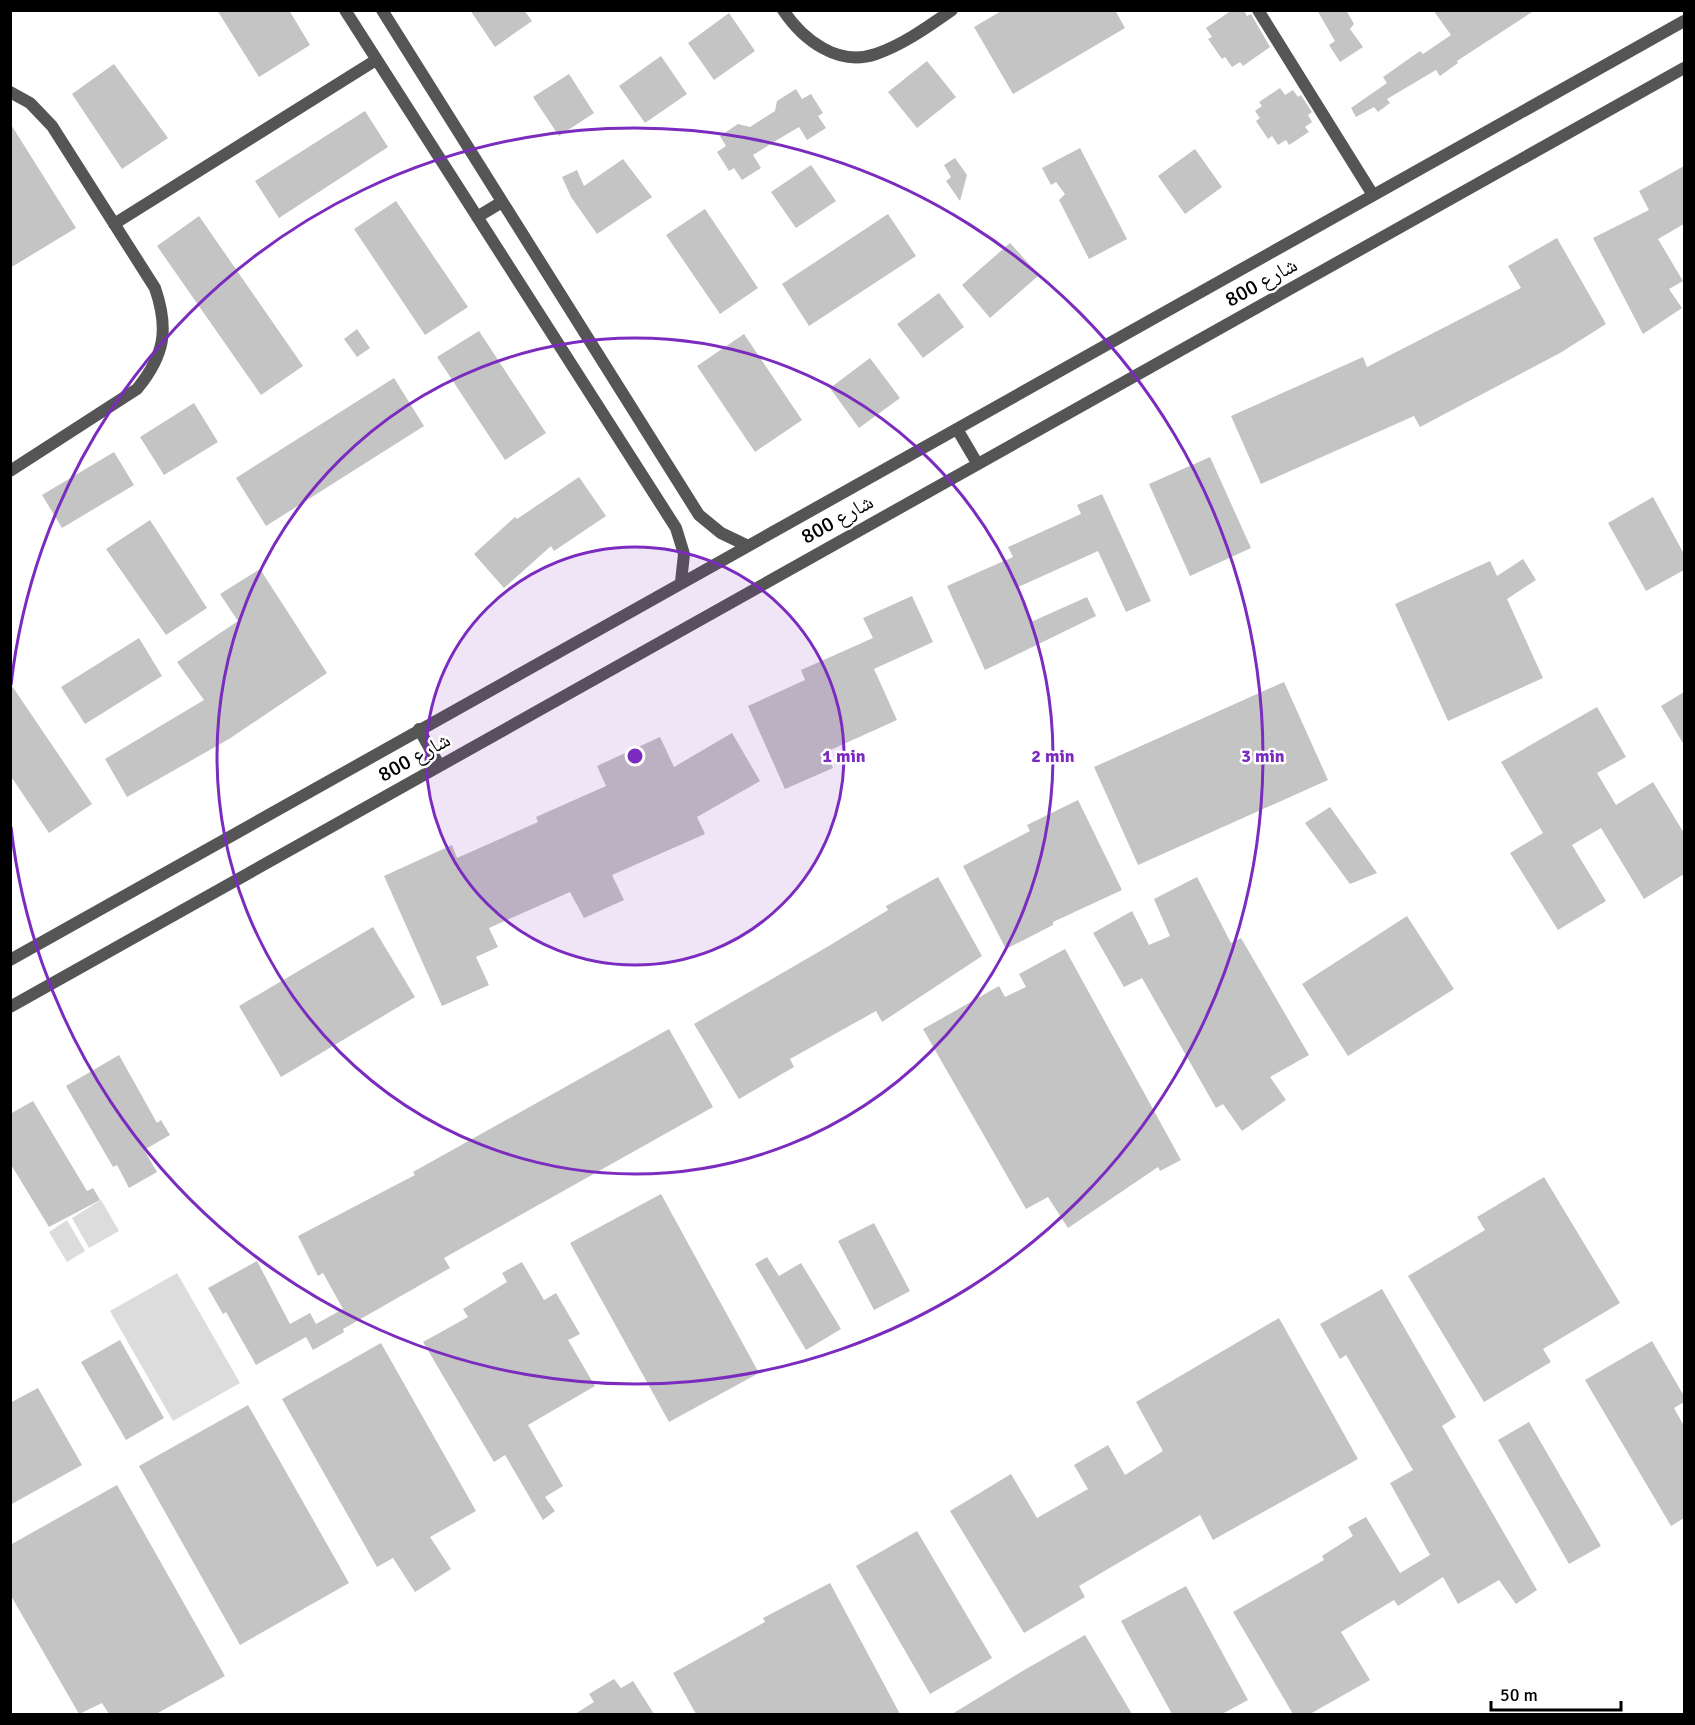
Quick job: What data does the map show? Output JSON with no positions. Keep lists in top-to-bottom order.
{
  "streets": {
    "street": ["شارع 800"]
  },
  "scale_bar": "50 m",
  "rings": ["1 min", "2 min", "3 min"]
}
